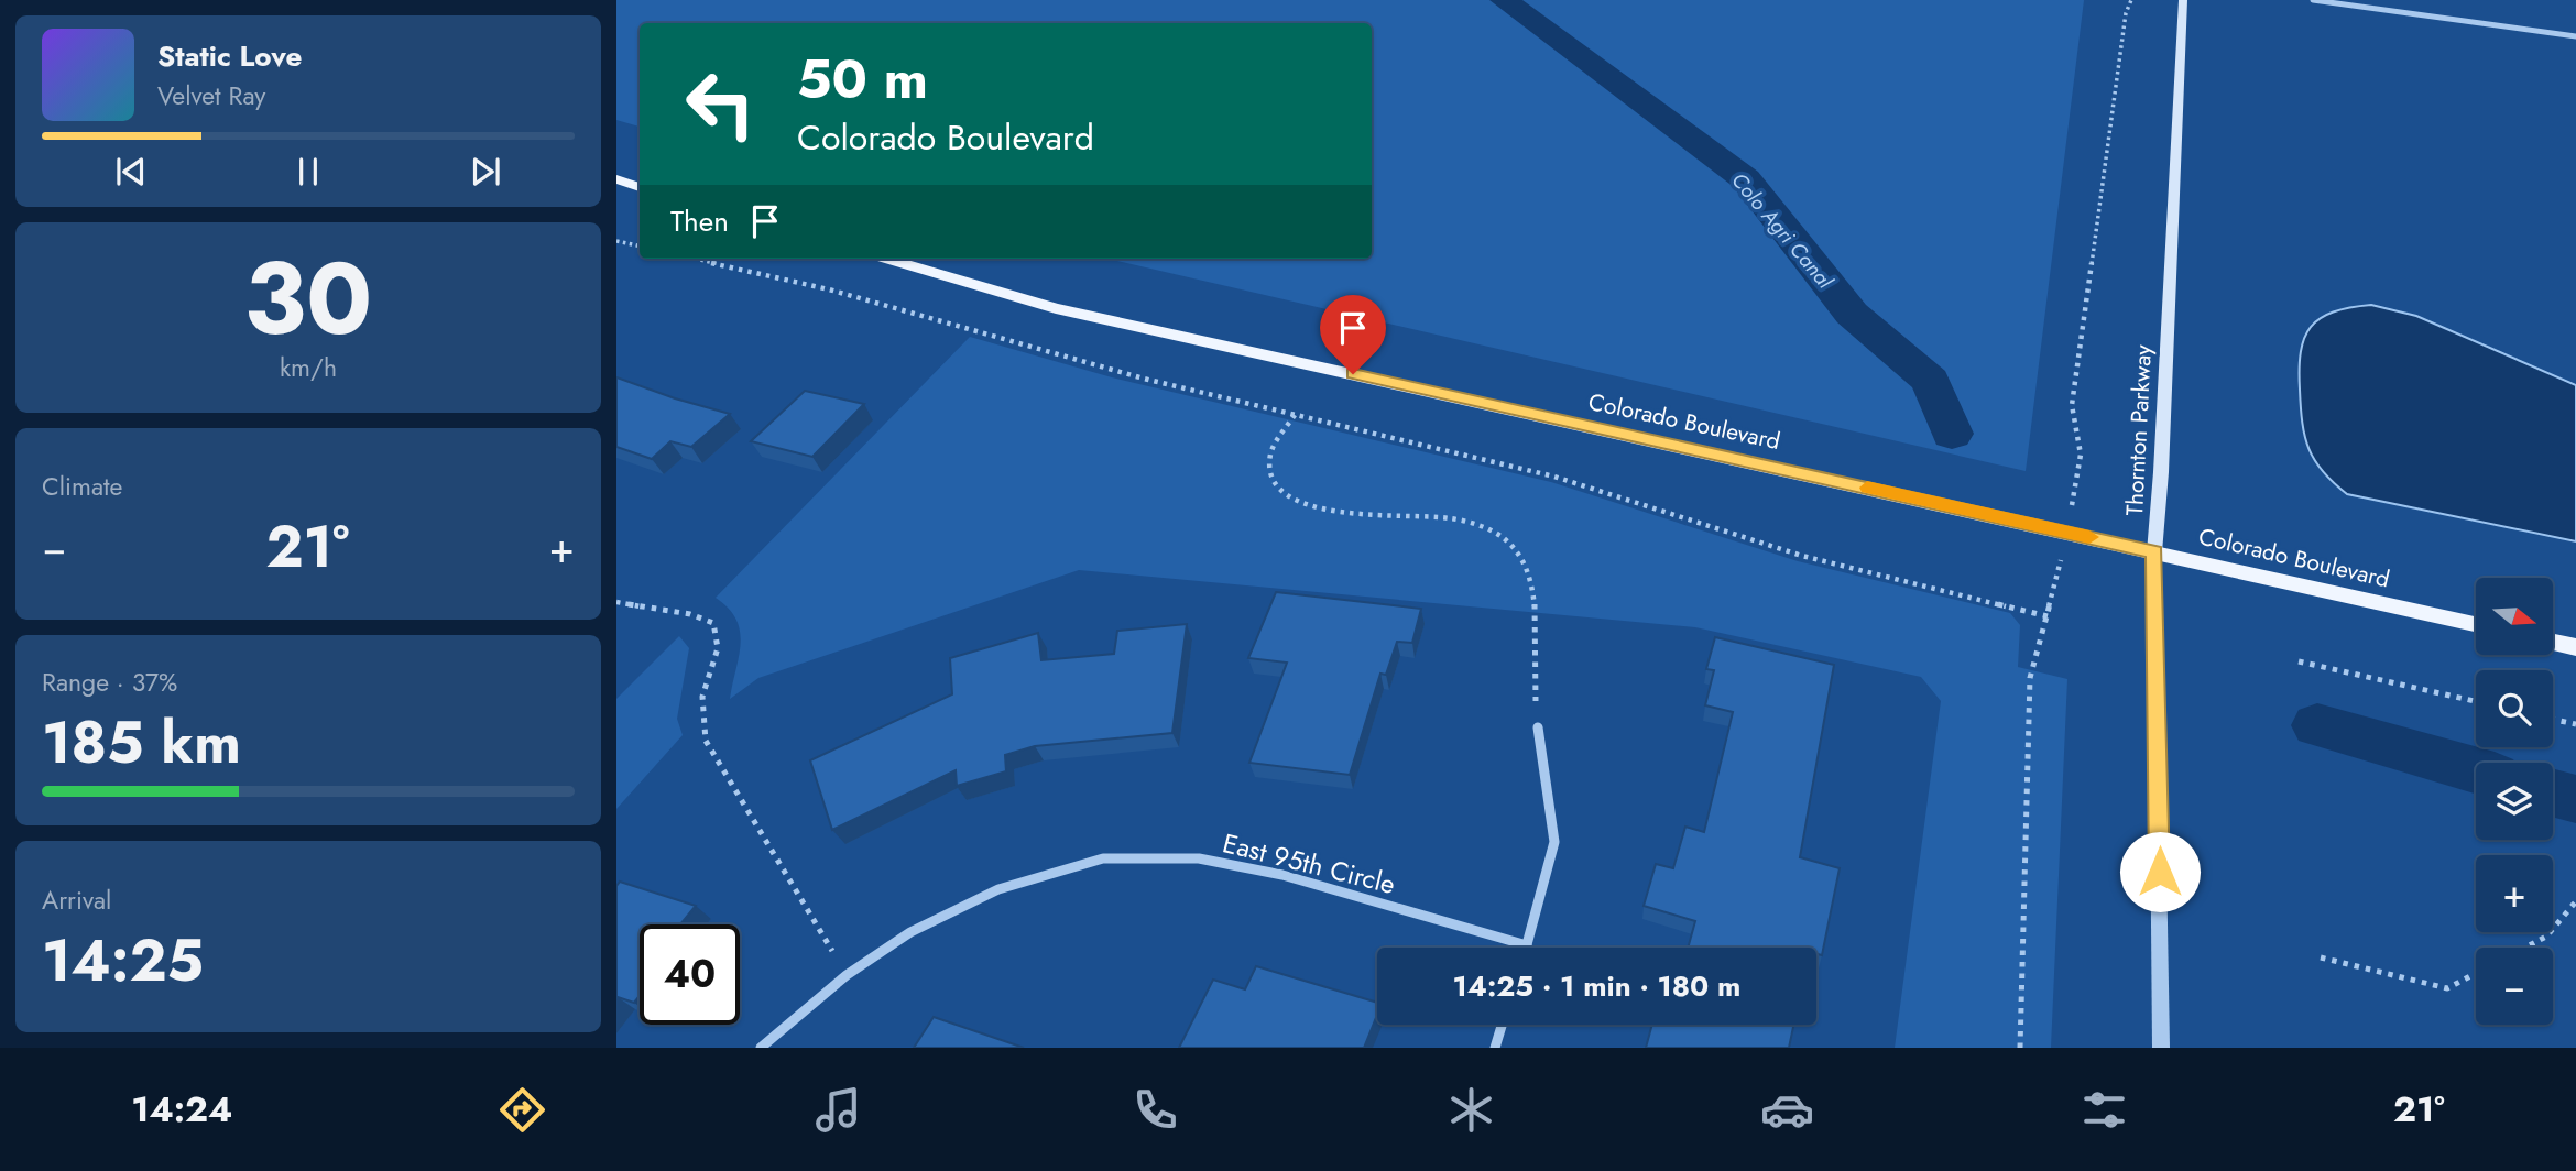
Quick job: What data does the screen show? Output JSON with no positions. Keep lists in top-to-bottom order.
{
  "streets": {
    "main road": ["Colorado Boulevard", "Thornton Parkway"],
    "street": ["East 95th Circle"]
  },
  "crossings": [
    ["Colorado Boulevard", "Thornton Parkway"]
  ],
  "water": ["Colo Agri Canal"],
  "north": "right",
  "page": {
    "turn": ["50 m", "Colorado Boulevard"],
    "song": ["Static Love", "Velvet Ray"],
    "then": "Then",
    "tile": [
      ["30", "km/h"],
      "Climate",
      ["Range · 37%", "185 km"],
      ["Arrival", "14:25"]
    ],
    "heat": ["−", "21°", "+"],
    "map_buttons": ["+", "−"],
    "limit": "40",
    "trip": "14:25 · 1 min · 180 m",
    "tabs": ["14:24", "21°"]
  }
}
